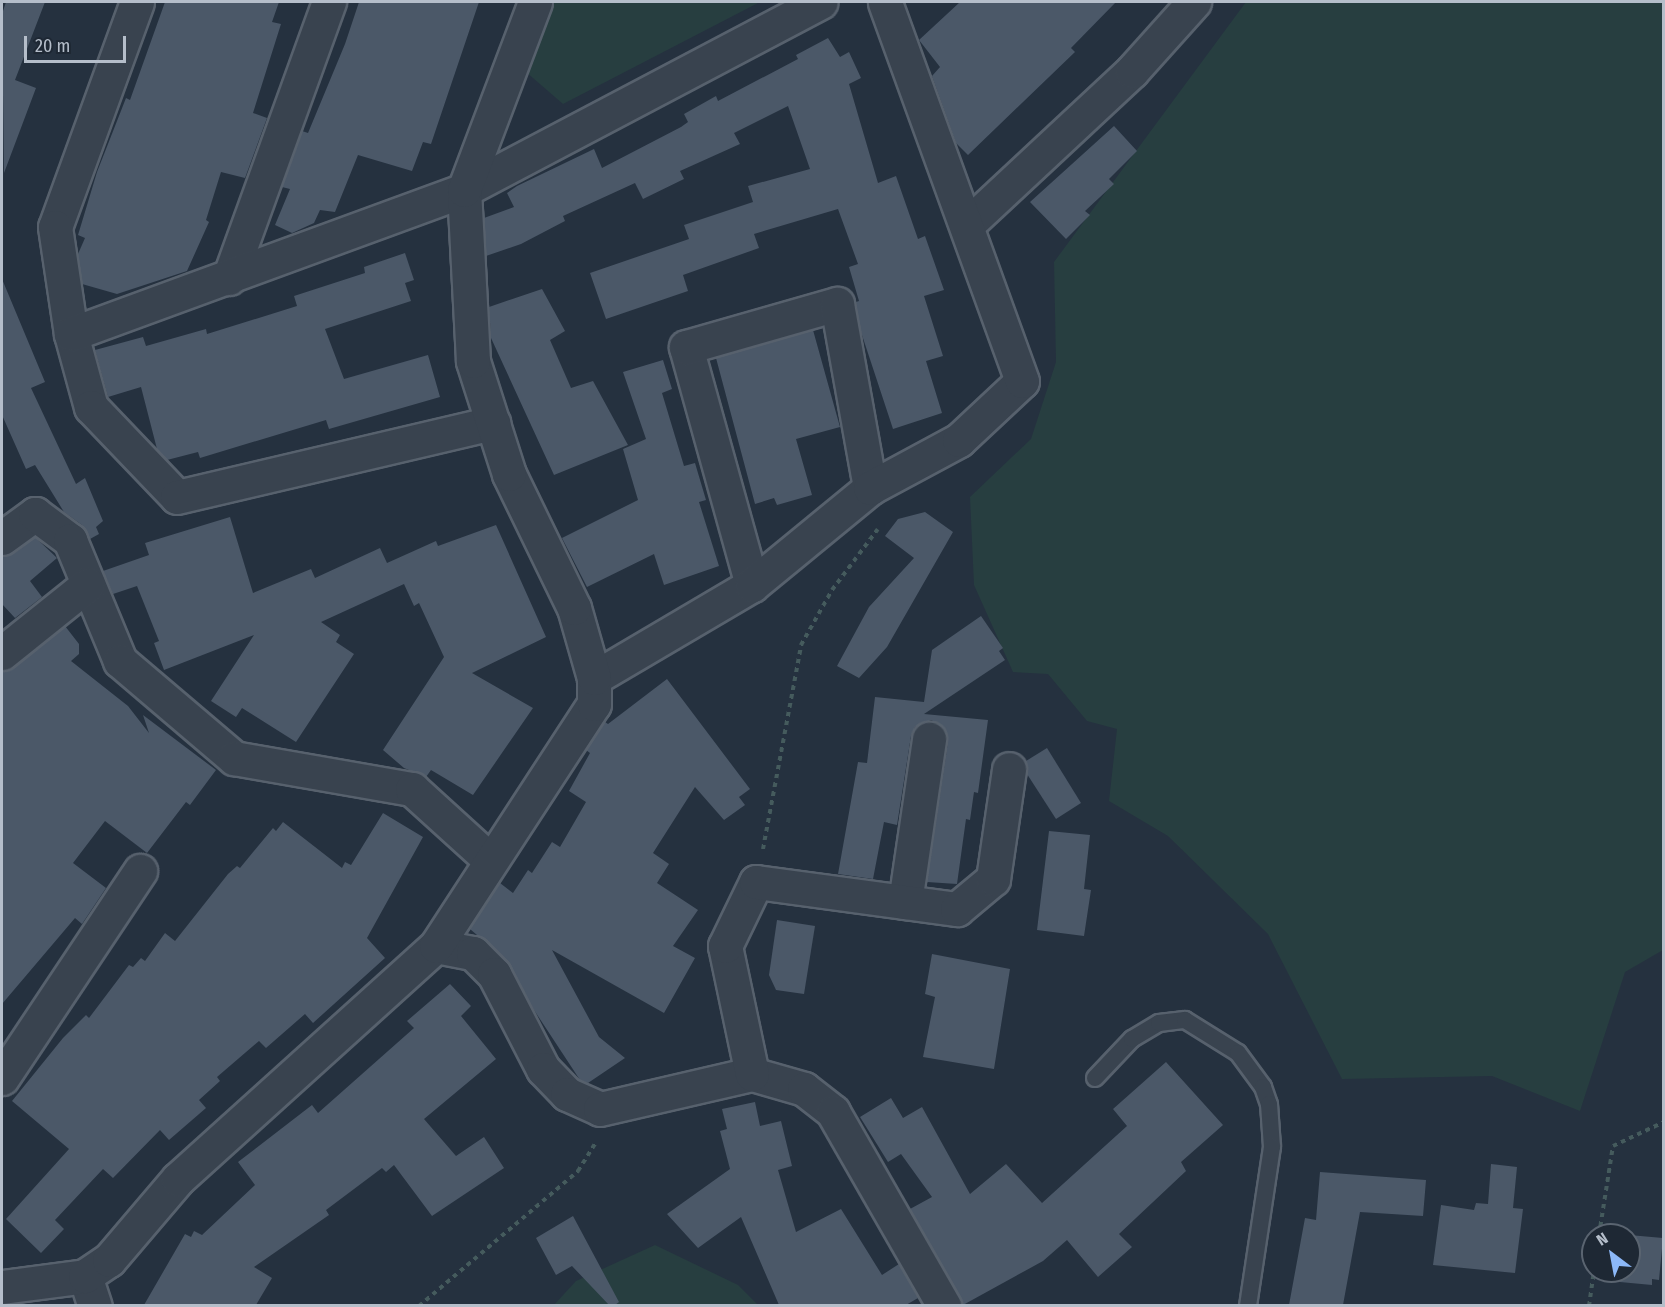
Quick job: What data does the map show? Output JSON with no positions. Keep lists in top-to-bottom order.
{
  "scale_bar": "20 m",
  "north": "top left"
}
